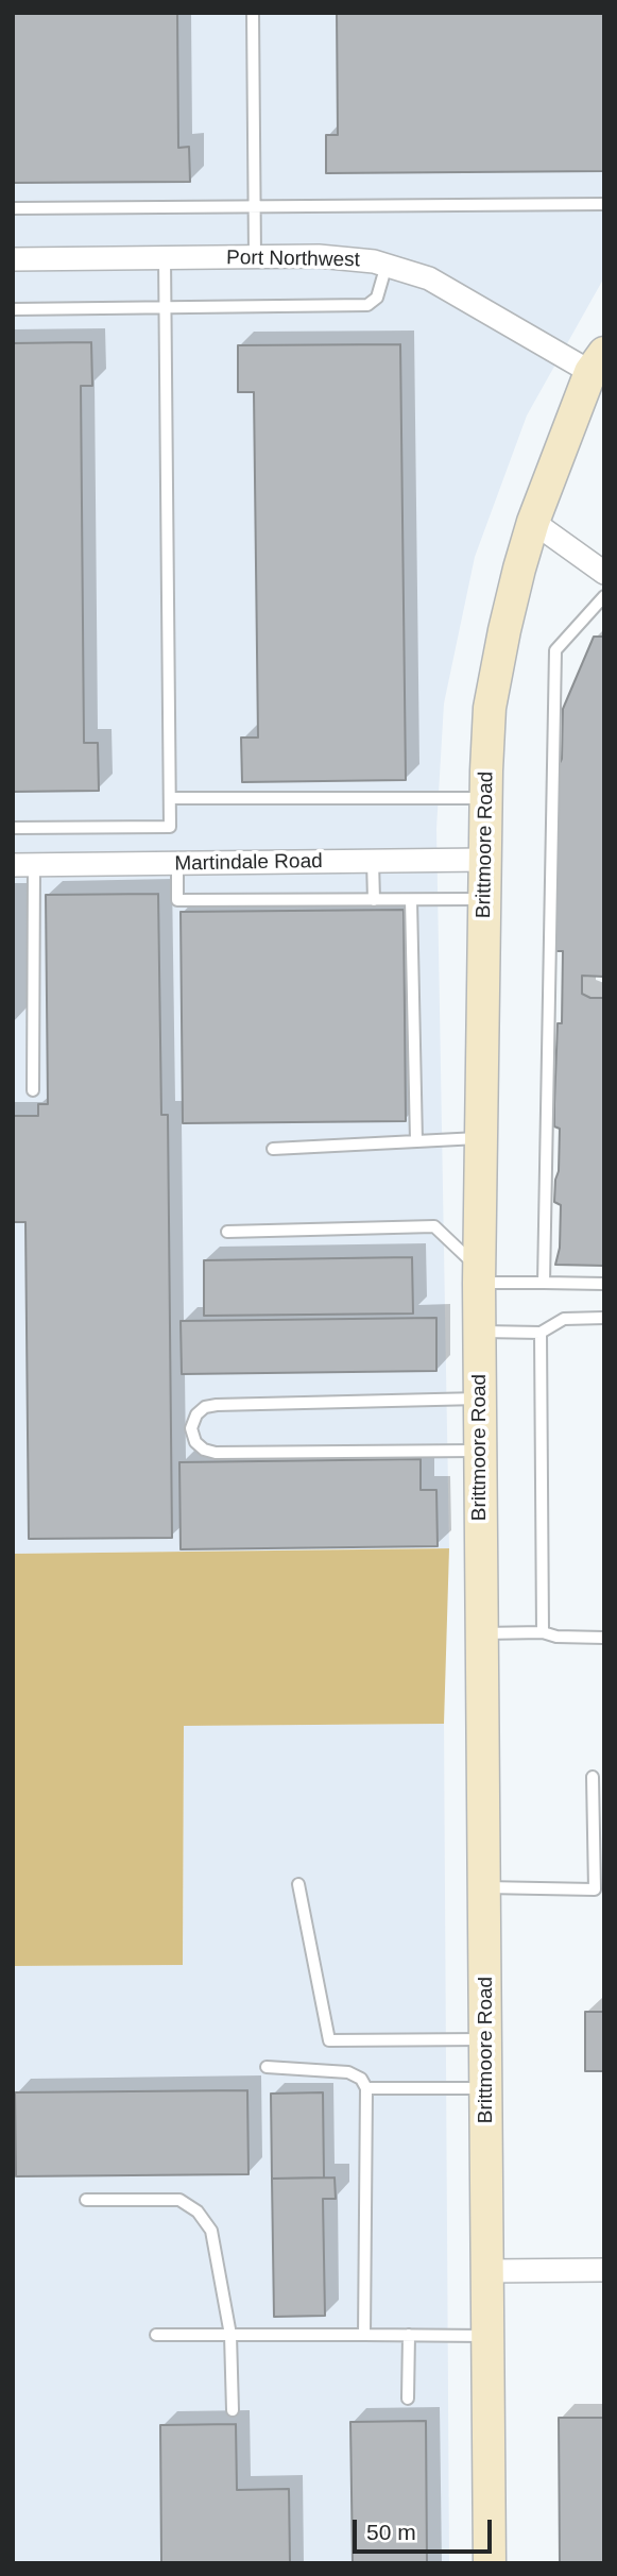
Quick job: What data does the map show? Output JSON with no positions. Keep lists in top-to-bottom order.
{
  "streets": {
    "main road": ["Brittmoore Road"],
    "street": ["Port Northwest", "Martindale Road"]
  },
  "crossings": [
    ["Port Northwest", "Brittmoore Road"],
    ["Brittmoore Road", "Martindale Road"]
  ],
  "scale_bar": "50 m"
}
